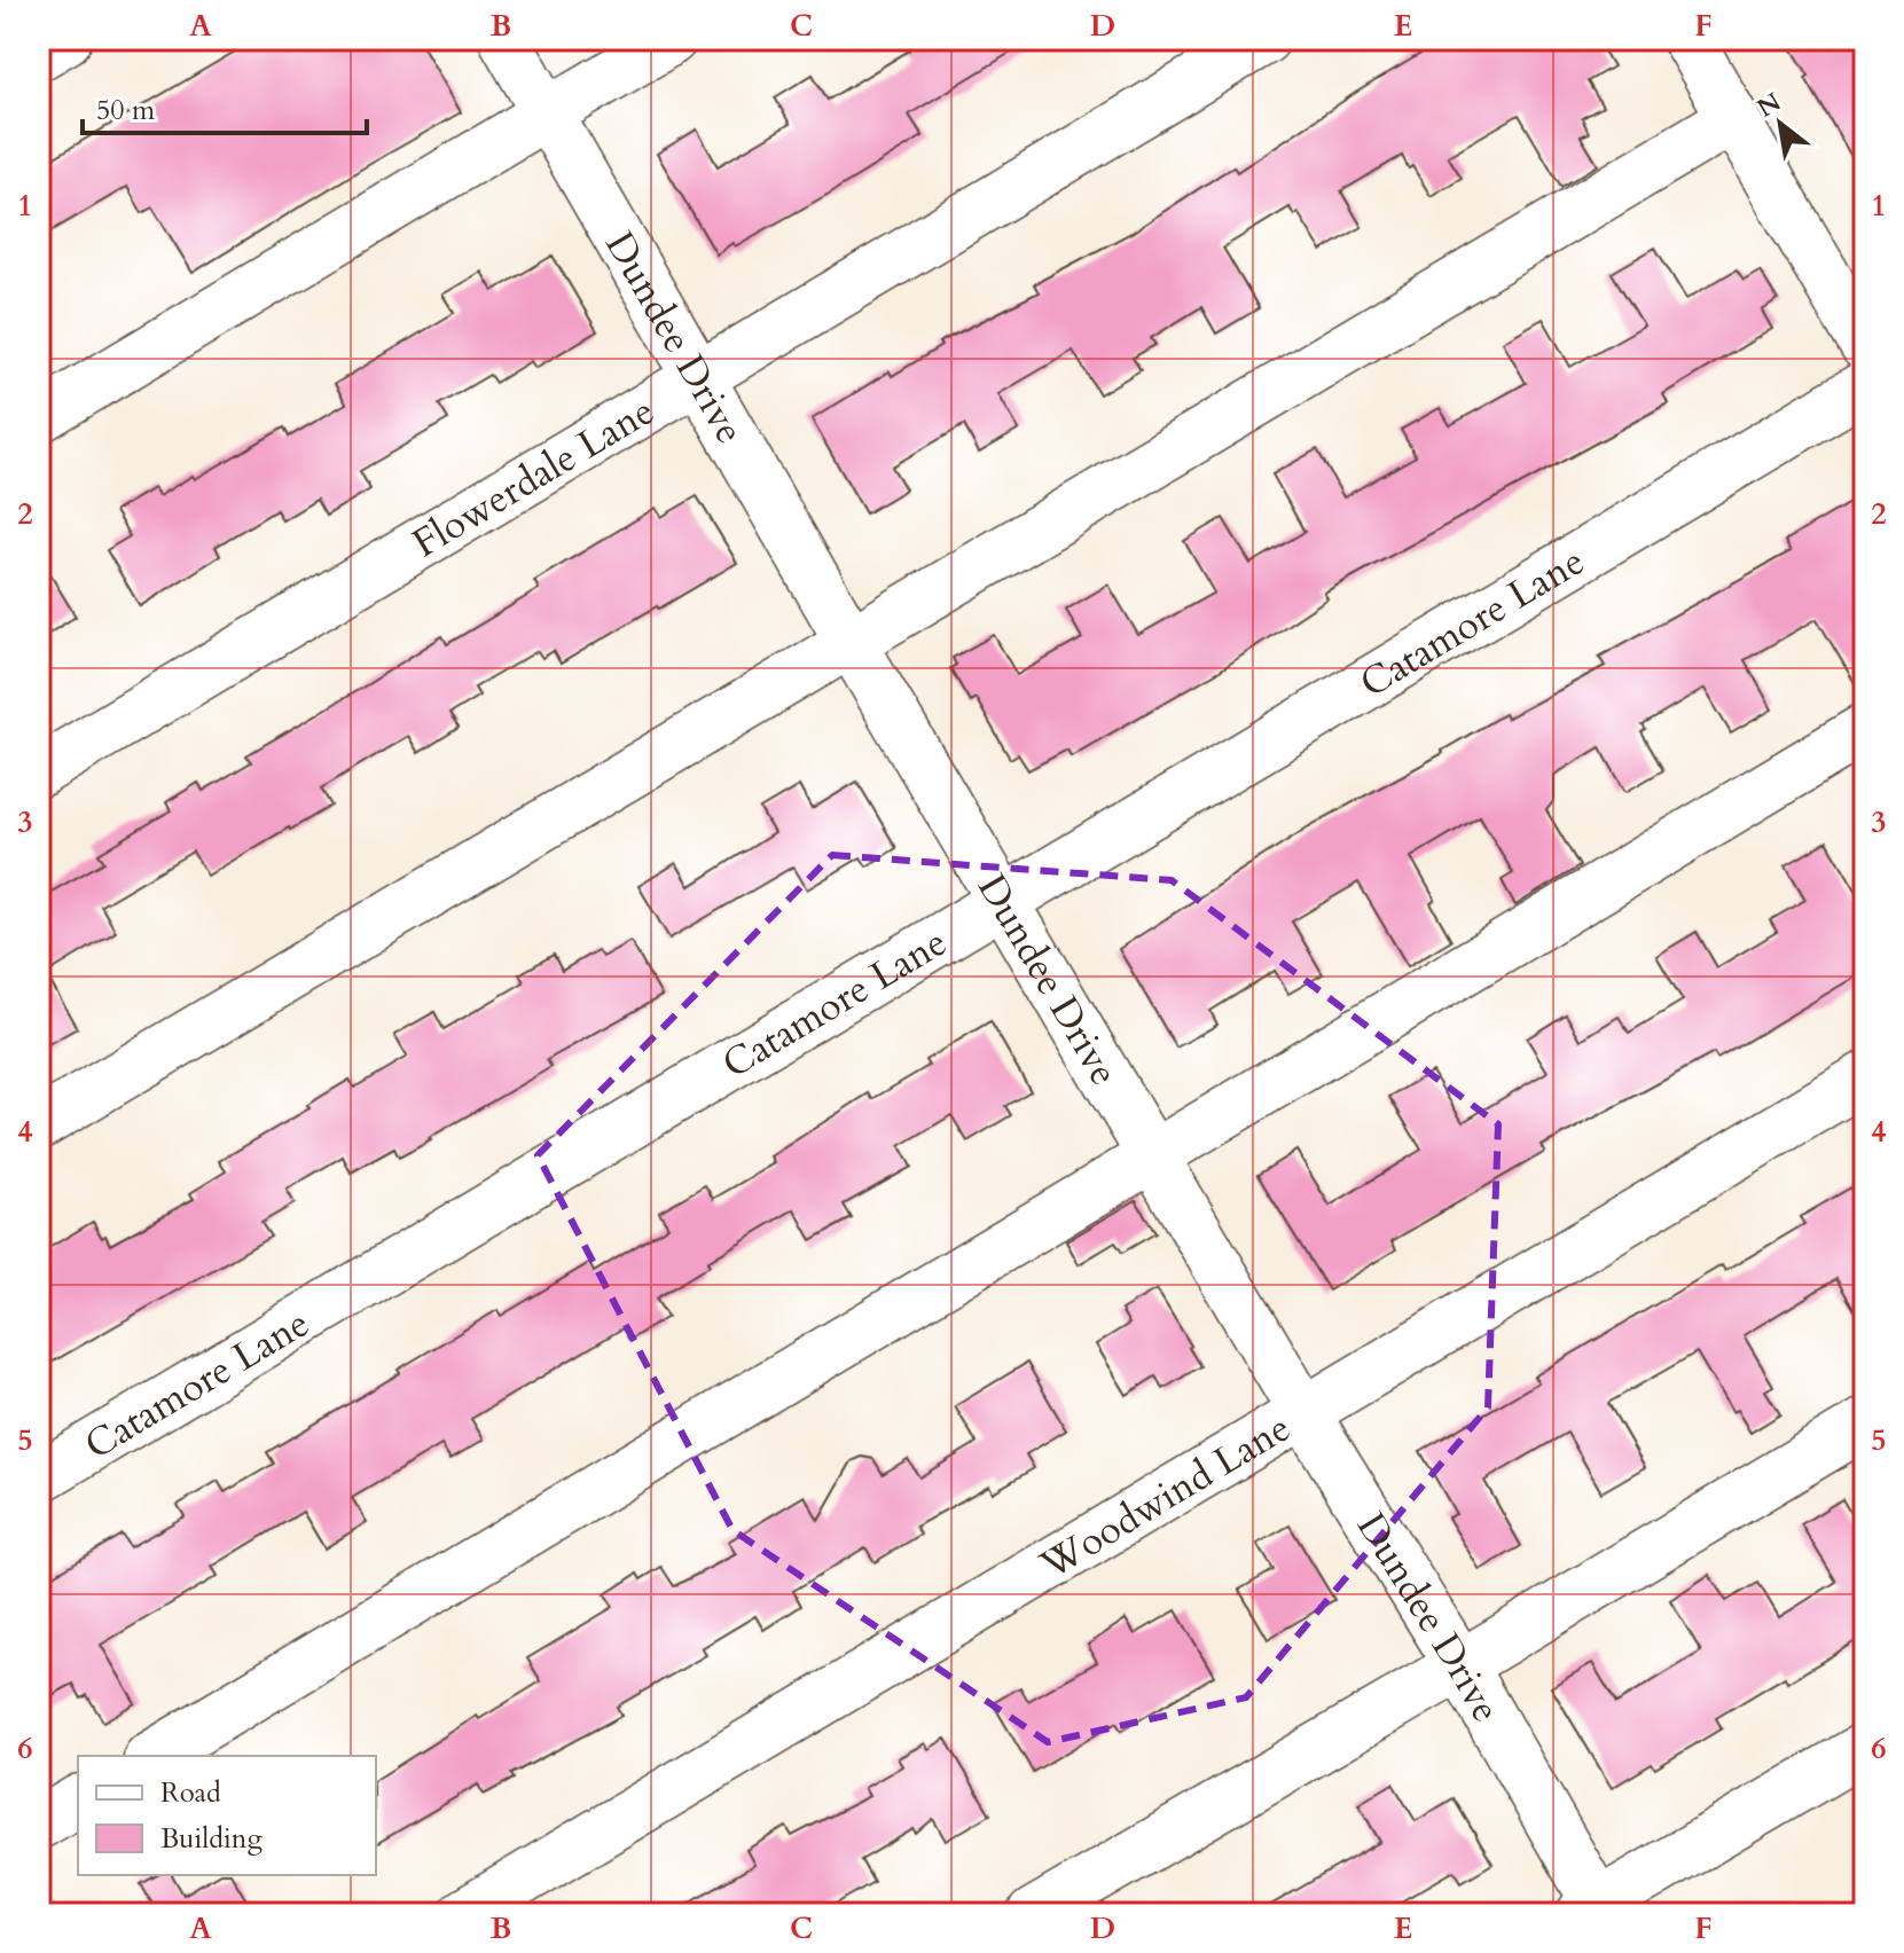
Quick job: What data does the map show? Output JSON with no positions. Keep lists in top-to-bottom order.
{
  "streets": {
    "street": [
      "Dundee Drive",
      "Flowerdale Lane",
      "Catamore Lane",
      "Woodwind Lane"
    ]
  },
  "crossings": [
    ["Dundee Drive", "Flowerdale Lane"],
    ["Dundee Drive", "Catamore Lane"],
    ["Dundee Drive", "Woodwind Lane"]
  ],
  "legend": ["Road", "Building"],
  "scale_bar": "50 m",
  "north": "top left",
  "grid": {
    "columns": [
      "A",
      "B",
      "C",
      "D",
      "E",
      "F"
    ],
    "rows": [
      "1",
      "2",
      "3",
      "4",
      "5",
      "6"
    ]
  }
}
